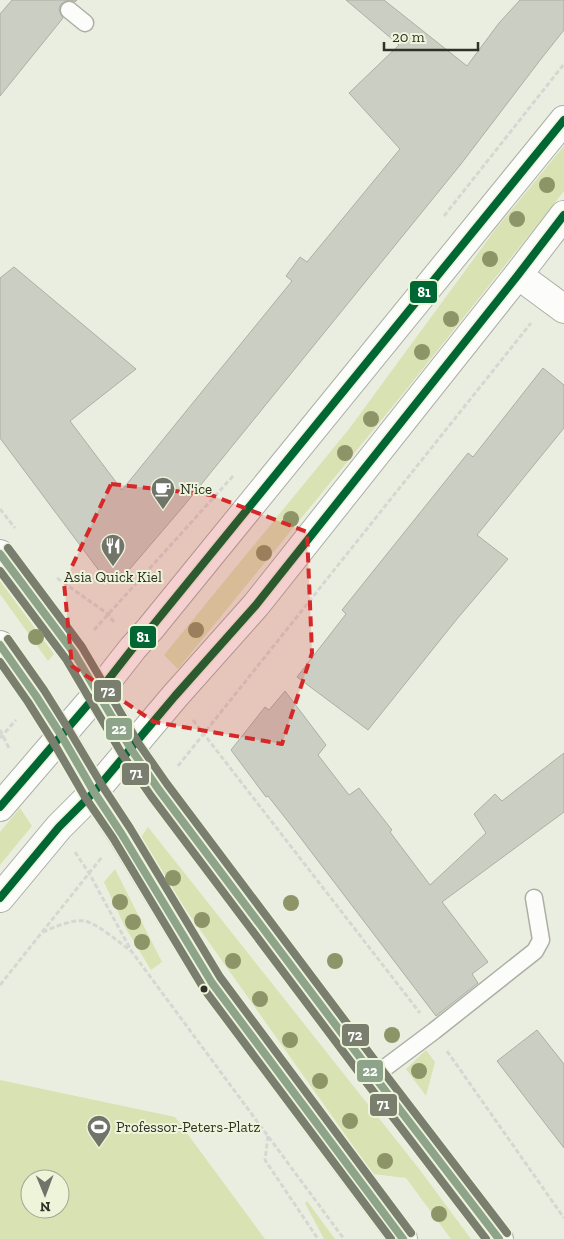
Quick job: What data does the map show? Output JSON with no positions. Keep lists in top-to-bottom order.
{
  "places": {
    "cafe": ["N'ice"],
    "restaurant": ["Asia Quick Kiel"],
    "sports": ["Professor-Peters-Platz"]
  },
  "lines": [
    "transit line 81",
    "transit line 72",
    "transit line 22",
    "transit line 71"
  ],
  "scale_bar": "20 m",
  "north": "bottom"
}
